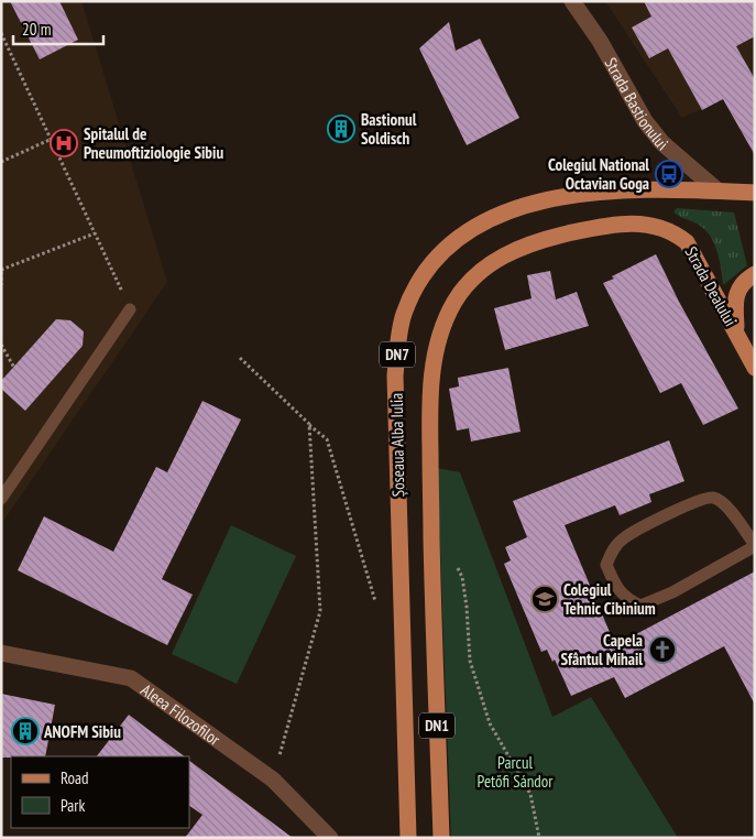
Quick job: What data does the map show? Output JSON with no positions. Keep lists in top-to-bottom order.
{
  "streets": {
    "main road": [
      "Strada Dealului",
      "DN7",
      "Șoseaua Alba Iulia",
      "DN1"
    ],
    "street": ["Strada Bastionului", "Aleea Filozofilor"]
  },
  "crossings": [
    ["Strada Bastionului", "DN7"],
    ["Strada Bastionului", "Șoseaua Alba Iulia"],
    ["Strada Dealului", "Șoseaua Alba Iulia"],
    ["DN7", "Șoseaua Alba Iulia"]
  ],
  "parks": ["Parcul Petőfi Sándor"],
  "places": {
    "building": ["Bastionul Soldisch", "ANOFM Sibiu"],
    "hospital": ["Spitalul de Pneumoftiziologie Sibiu"],
    "bus stop": ["Colegiul National Octavian Goga"],
    "school or university": ["Colegiul Tehnic Cibinium"],
    "church": ["Capela Sfântul Mihail"]
  },
  "legend": ["Road", "Park"],
  "scale_bar": "20 m"
}
